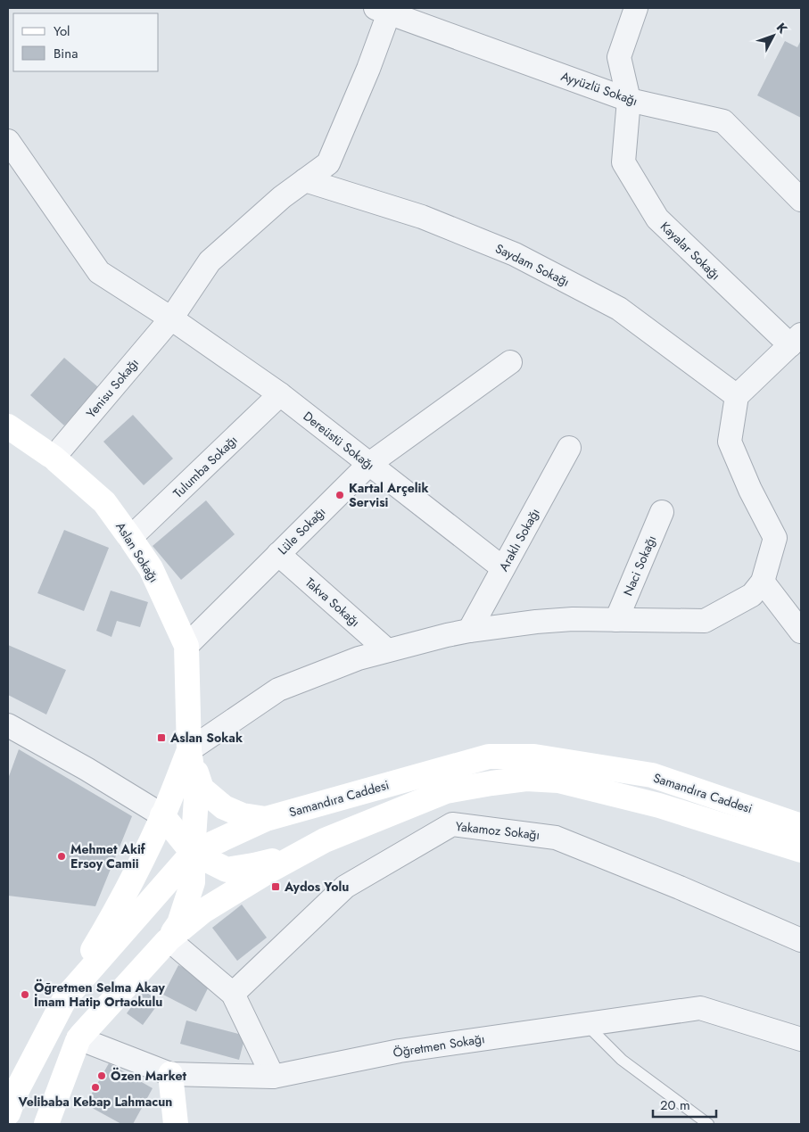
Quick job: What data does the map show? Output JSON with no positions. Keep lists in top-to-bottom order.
{
  "streets": {
    "main road": ["Aslan Sokağı", "Samandıra Caddesi"],
    "street": [
      "Ayyüzlü Sokağı",
      "Kayalar Sokağı",
      "Saydam Sokağı",
      "Yenisu Sokağı",
      "Dereüstü Sokağı",
      "Tulumba Sokağı",
      "Lüle Sokağı",
      "Araklı Sokağı",
      "Naci Sokağı",
      "Takva Sokağı",
      "Yakamoz Sokağı",
      "Öğretmen Sokağı"
    ]
  },
  "crossings": [
    ["Ayyüzlü Sokağı", "Kayalar Sokağı"],
    ["Ayyüzlü Sokağı", "Yenisu Sokağı"],
    ["Saydam Sokağı", "Yenisu Sokağı"],
    ["Yenisu Sokağı", "Dereüstü Sokağı"],
    ["Yenisu Sokağı", "Aslan Sokağı"],
    ["Dereüstü Sokağı", "Tulumba Sokağı"],
    ["Dereüstü Sokağı", "Lüle Sokağı"],
    ["Dereüstü Sokağı", "Araklı Sokağı"],
    ["Tulumba Sokağı", "Aslan Sokağı"],
    ["Lüle Sokağı", "Aslan Sokağı"],
    ["Lüle Sokağı", "Takva Sokağı"],
    ["Samandıra Caddesi", "Öğretmen Sokağı"]
  ],
  "places": {
    "other": [
      "Kartal Arçelik Servisi",
      "Mehmet Akif Ersoy Camii",
      "Öğretmen Selma Akay İmam Hatip Ortaokulu",
      "Özen Market",
      "Velibaba Kebap Lahmacun"
    ],
    "transit": ["Aslan Sokak", "Aydos Yolu"]
  },
  "legend": ["Yol", "Bina"],
  "scale_bar": "20 m",
  "north": "top right"
}
